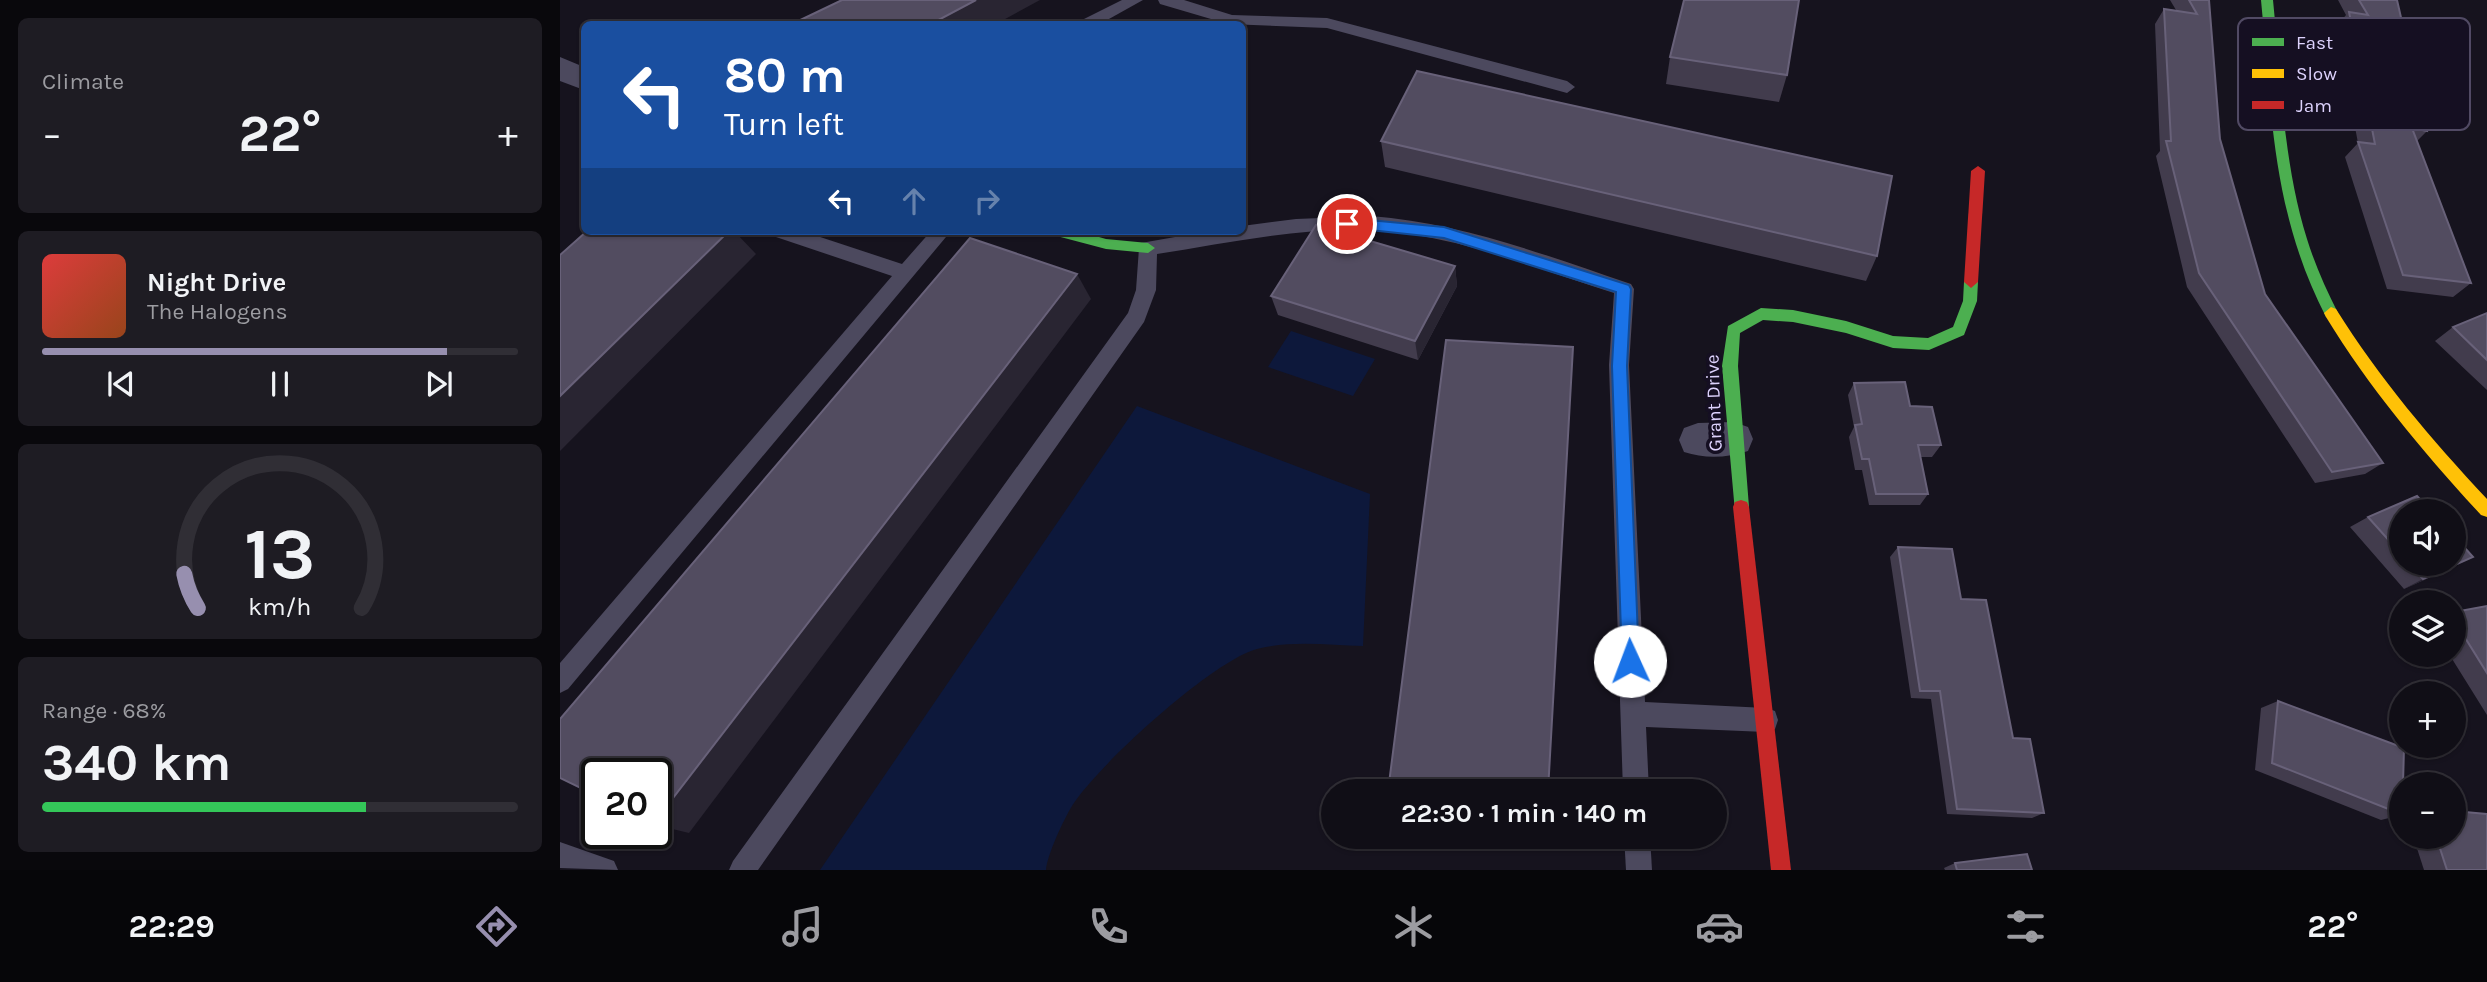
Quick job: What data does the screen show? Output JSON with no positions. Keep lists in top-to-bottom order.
{
  "streets": {
    "street": ["Grant Drive"]
  },
  "legend": ["Fast", "Slow", "Jam"],
  "page": {
    "tile": [
      "Climate",
      ["Range · 68%", "340 km"]
    ],
    "turn": ["80 m", "Turn left"],
    "heat": ["−", "22°", "+"],
    "song": ["Night Drive", "The Halogens"],
    "map_buttons": ["+", "−"],
    "limit": "20",
    "trip": "22:30 · 1 min · 140 m",
    "tabs": ["22:29", "22°"],
    "gauge": ["13", "km/h"]
  }
}
